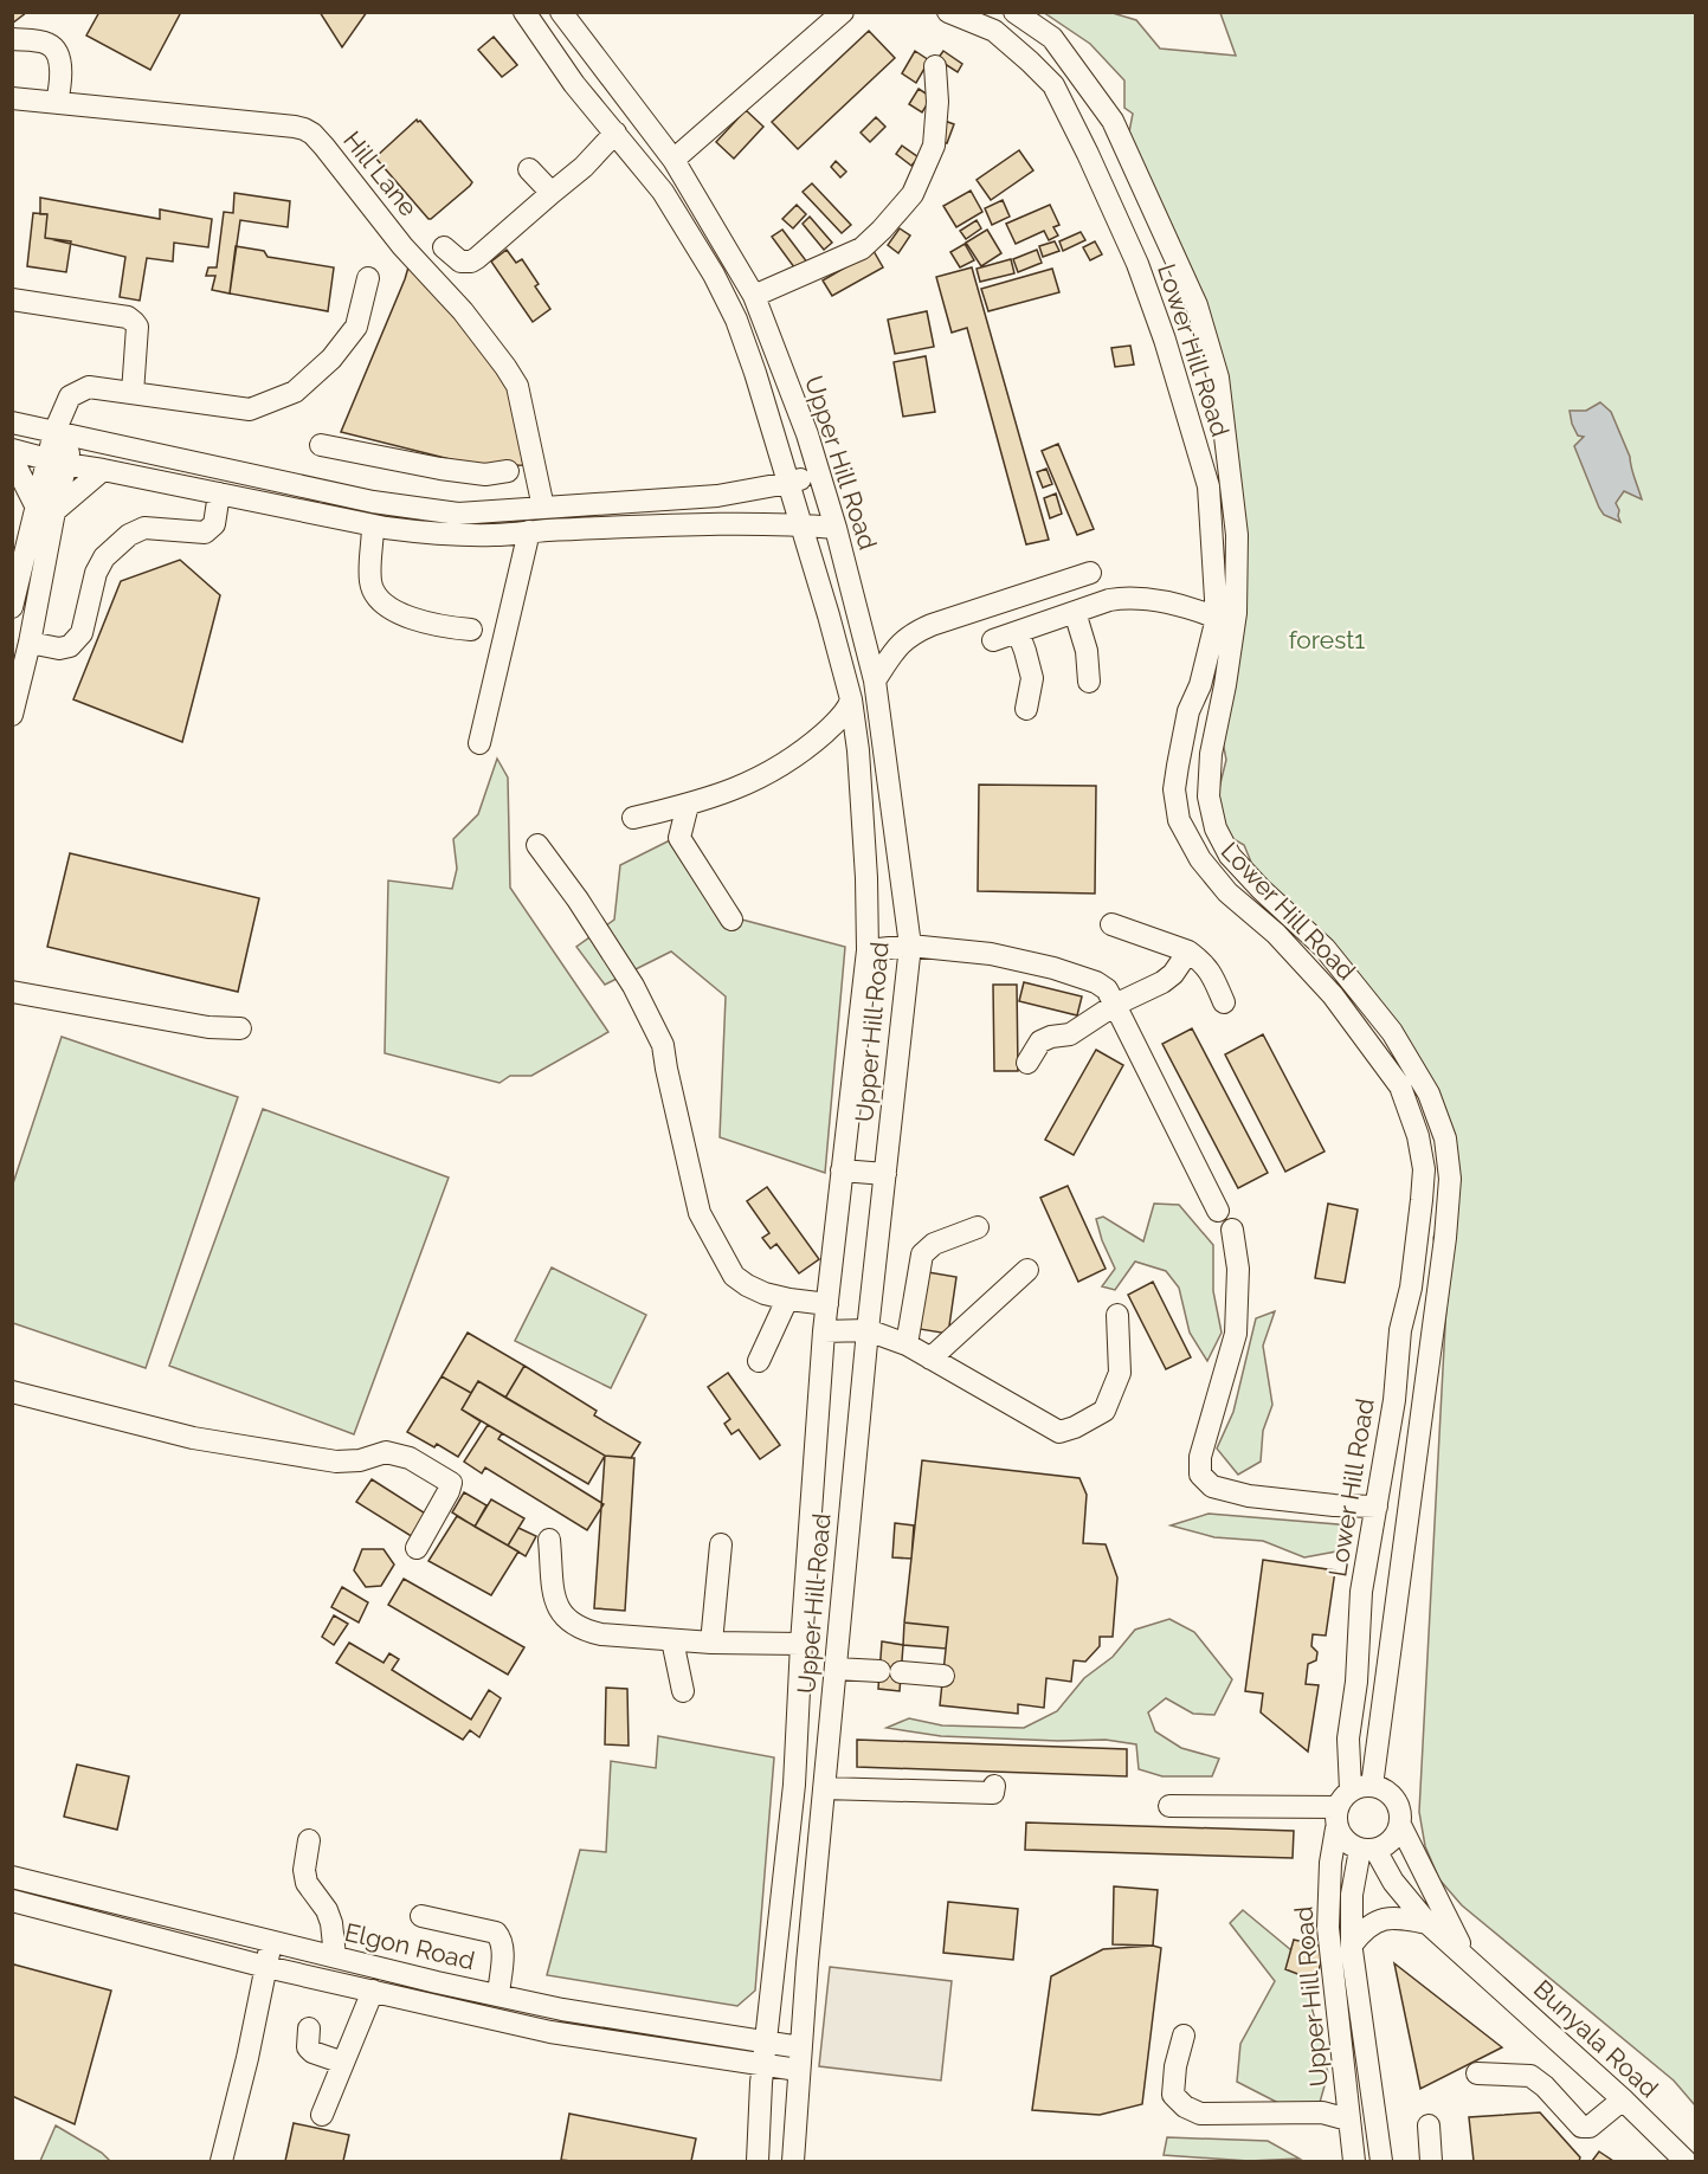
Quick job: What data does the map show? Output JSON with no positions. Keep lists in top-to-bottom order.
{
  "streets": {
    "street": [
      "Hill Lane",
      "Lower Hill Road",
      "Upper Hill Road",
      "Elgon Road",
      "Bunyala Road"
    ]
  },
  "crossings": [
    ["Lower Hill Road", "Upper Hill Road"],
    ["Lower Hill Road", "Bunyala Road"],
    ["Upper Hill Road", "Elgon Road"],
    ["Upper Hill Road", "Bunyala Road"]
  ],
  "parks": ["forest1"]
}
